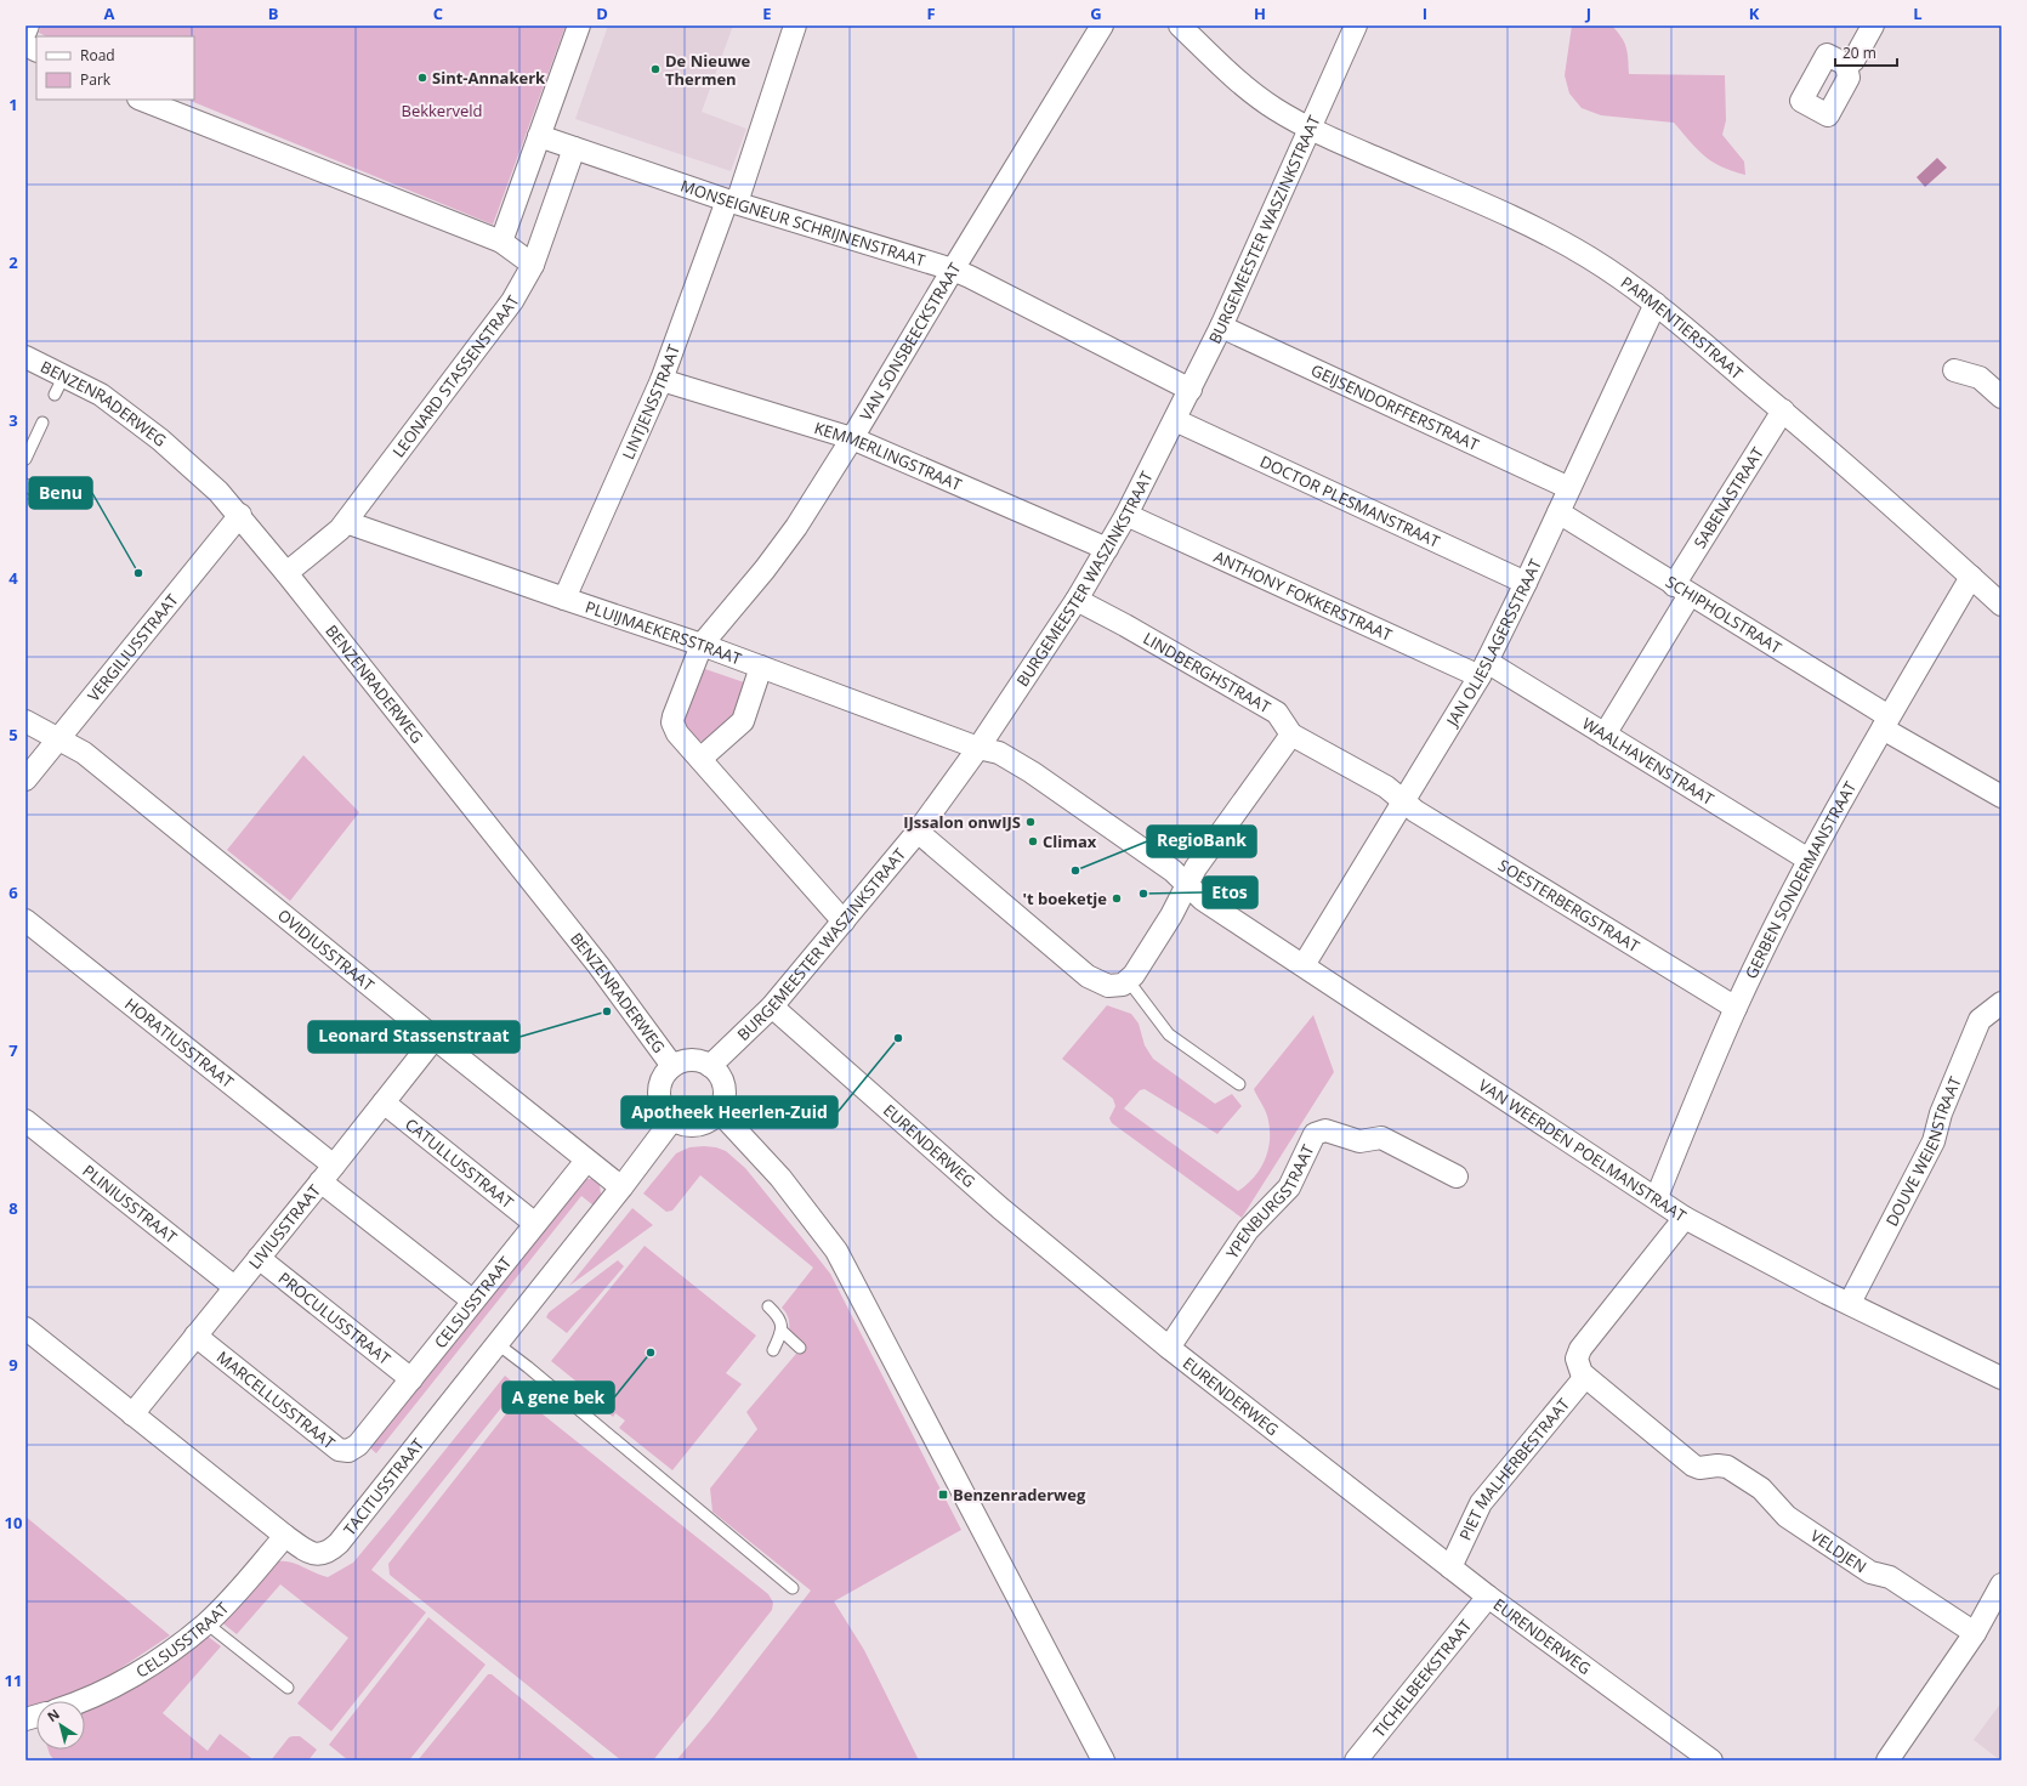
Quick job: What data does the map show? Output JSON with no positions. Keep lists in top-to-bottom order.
{
  "streets": {
    "street": [
      "MONSEIGNEUR SCHRIJNENSTRAAT",
      "BURGEMEESTER WASZINKSTRAAT",
      "PARMENTIERSTRAAT",
      "VAN SONSBEECKSTRAAT",
      "LEONARD STASSENSTRAAT",
      "LINTJENSSTRAAT",
      "BENZENRADERWEG",
      "GEIJSENDORFFERSTRAAT",
      "KEMMERLINGSTRAAT",
      "SABENASTRAAT",
      "DOCTOR PLESMANSTRAAT",
      "ANTHONY FOKKERSTRAAT",
      "SCHIPHOLSTRAAT",
      "PLUIJMAEKERSSTRAAT",
      "JAN OLIESLAGERSSTRAAT",
      "VERGILIUSSTRAAT",
      "LINDBERGHSTRAAT",
      "WAALHAVENSTRAAT",
      "GERBEN SONDERMANSTRAAT",
      "SOESTERBERGSTRAAT",
      "OVIDIUSSTRAAT",
      "HORATIUSSTRAAT",
      "EURENDERWEG",
      "VAN WEERDEN POELMANSTRAAT",
      "DOUVE WEIENSTRAAT",
      "CATULLUSSTRAAT",
      "YPENBURGSTRAAT",
      "PLINIUSSTRAAT",
      "LIVIUSSTRAAT",
      "CELSUSSTRAAT",
      "PROCULUSSTRAAT",
      "MARCELLUSSTRAAT",
      "PIET MALHERBESTRAAT",
      "TACITUSSTRAAT",
      "VELDJEN",
      "TICHELBEEKSTRAAT"
    ]
  },
  "crossings": [
    ["MONSEIGNEUR SCHRIJNENSTRAAT", "BURGEMEESTER WASZINKSTRAAT"],
    ["MONSEIGNEUR SCHRIJNENSTRAAT", "VAN SONSBEECKSTRAAT"],
    ["MONSEIGNEUR SCHRIJNENSTRAAT", "LEONARD STASSENSTRAAT"],
    ["MONSEIGNEUR SCHRIJNENSTRAAT", "LINTJENSSTRAAT"],
    ["BURGEMEESTER WASZINKSTRAAT", "PARMENTIERSTRAAT"],
    ["BURGEMEESTER WASZINKSTRAAT", "BENZENRADERWEG"],
    ["BURGEMEESTER WASZINKSTRAAT", "GEIJSENDORFFERSTRAAT"],
    ["BURGEMEESTER WASZINKSTRAAT", "KEMMERLINGSTRAAT"],
    ["BURGEMEESTER WASZINKSTRAAT", "DOCTOR PLESMANSTRAAT"],
    ["BURGEMEESTER WASZINKSTRAAT", "ANTHONY FOKKERSTRAAT"],
    ["BURGEMEESTER WASZINKSTRAAT", "PLUIJMAEKERSSTRAAT"],
    ["BURGEMEESTER WASZINKSTRAAT", "LINDBERGHSTRAAT"],
    ["BURGEMEESTER WASZINKSTRAAT", "EURENDERWEG"],
    ["BURGEMEESTER WASZINKSTRAAT", "VAN WEERDEN POELMANSTRAAT"],
    ["BURGEMEESTER WASZINKSTRAAT", "TACITUSSTRAAT"],
    ["PARMENTIERSTRAAT", "SABENASTRAAT"],
    ["PARMENTIERSTRAAT", "JAN OLIESLAGERSSTRAAT"],
    ["PARMENTIERSTRAAT", "GERBEN SONDERMANSTRAAT"],
    ["VAN SONSBEECKSTRAAT", "KEMMERLINGSTRAAT"],
    ["VAN SONSBEECKSTRAAT", "PLUIJMAEKERSSTRAAT"],
    ["LEONARD STASSENSTRAAT", "BENZENRADERWEG"],
    ["LEONARD STASSENSTRAAT", "PLUIJMAEKERSSTRAAT"],
    ["LINTJENSSTRAAT", "KEMMERLINGSTRAAT"],
    ["LINTJENSSTRAAT", "PLUIJMAEKERSSTRAAT"],
    ["BENZENRADERWEG", "VERGILIUSSTRAAT"],
    ["BENZENRADERWEG", "TACITUSSTRAAT"],
    ["GEIJSENDORFFERSTRAAT", "JAN OLIESLAGERSSTRAAT"],
    ["SABENASTRAAT", "SCHIPHOLSTRAAT"],
    ["SABENASTRAAT", "WAALHAVENSTRAAT"],
    ["DOCTOR PLESMANSTRAAT", "JAN OLIESLAGERSSTRAAT"],
    ["ANTHONY FOKKERSTRAAT", "JAN OLIESLAGERSSTRAAT"],
    ["ANTHONY FOKKERSTRAAT", "WAALHAVENSTRAAT"],
    ["SCHIPHOLSTRAAT", "JAN OLIESLAGERSSTRAAT"],
    ["SCHIPHOLSTRAAT", "GERBEN SONDERMANSTRAAT"],
    ["PLUIJMAEKERSSTRAAT", "VAN WEERDEN POELMANSTRAAT"],
    ["JAN OLIESLAGERSSTRAAT", "LINDBERGHSTRAAT"],
    ["JAN OLIESLAGERSSTRAAT", "WAALHAVENSTRAAT"],
    ["JAN OLIESLAGERSSTRAAT", "SOESTERBERGSTRAAT"],
    ["JAN OLIESLAGERSSTRAAT", "VAN WEERDEN POELMANSTRAAT"],
    ["VERGILIUSSTRAAT", "OVIDIUSSTRAAT"],
    ["LINDBERGHSTRAAT", "SOESTERBERGSTRAAT"],
    ["WAALHAVENSTRAAT", "GERBEN SONDERMANSTRAAT"],
    ["GERBEN SONDERMANSTRAAT", "SOESTERBERGSTRAAT"],
    ["GERBEN SONDERMANSTRAAT", "VAN WEERDEN POELMANSTRAAT"],
    ["OVIDIUSSTRAAT", "LIVIUSSTRAAT"],
    ["OVIDIUSSTRAAT", "CELSUSSTRAAT"],
    ["OVIDIUSSTRAAT", "TACITUSSTRAAT"],
    ["HORATIUSSTRAAT", "LIVIUSSTRAAT"],
    ["HORATIUSSTRAAT", "CELSUSSTRAAT"],
    ["EURENDERWEG", "YPENBURGSTRAAT"],
    ["EURENDERWEG", "PIET MALHERBESTRAAT"],
    ["EURENDERWEG", "TICHELBEEKSTRAAT"],
    ["VAN WEERDEN POELMANSTRAAT", "DOUVE WEIENSTRAAT"],
    ["CATULLUSSTRAAT", "LIVIUSSTRAAT"],
    ["CATULLUSSTRAAT", "CELSUSSTRAAT"],
    ["PLINIUSSTRAAT", "LIVIUSSTRAAT"],
    ["LIVIUSSTRAAT", "PROCULUSSTRAAT"],
    ["LIVIUSSTRAAT", "MARCELLUSSTRAAT"],
    ["LIVIUSSTRAAT", "TACITUSSTRAAT"],
    ["CELSUSSTRAAT", "PROCULUSSTRAAT"],
    ["CELSUSSTRAAT", "MARCELLUSSTRAAT"],
    ["CELSUSSTRAAT", "TACITUSSTRAAT"],
    ["PIET MALHERBESTRAAT", "VELDJEN"]
  ],
  "parks": ["Bekkerveld"],
  "places": {
    "other": [
      "De Nieuwe Thermen",
      "Sint-Annakerk",
      "Benu",
      "IJssalon onwIJS",
      "Climax",
      "RegioBank",
      "Etos",
      "'t boeketje",
      "Leonard Stassenstraat",
      "Apotheek Heerlen-Zuid",
      "A gene bek"
    ],
    "transit": ["Benzenraderweg"]
  },
  "legend": ["Road", "Park"],
  "scale_bar": "20 m",
  "north": "top left",
  "grid": {
    "columns": [
      "A",
      "B",
      "C",
      "D",
      "E",
      "F",
      "G",
      "H",
      "I",
      "J",
      "K",
      "L"
    ],
    "rows": [
      "1",
      "2",
      "3",
      "4",
      "5",
      "6",
      "7",
      "8",
      "9",
      "10",
      "11"
    ]
  }
}
